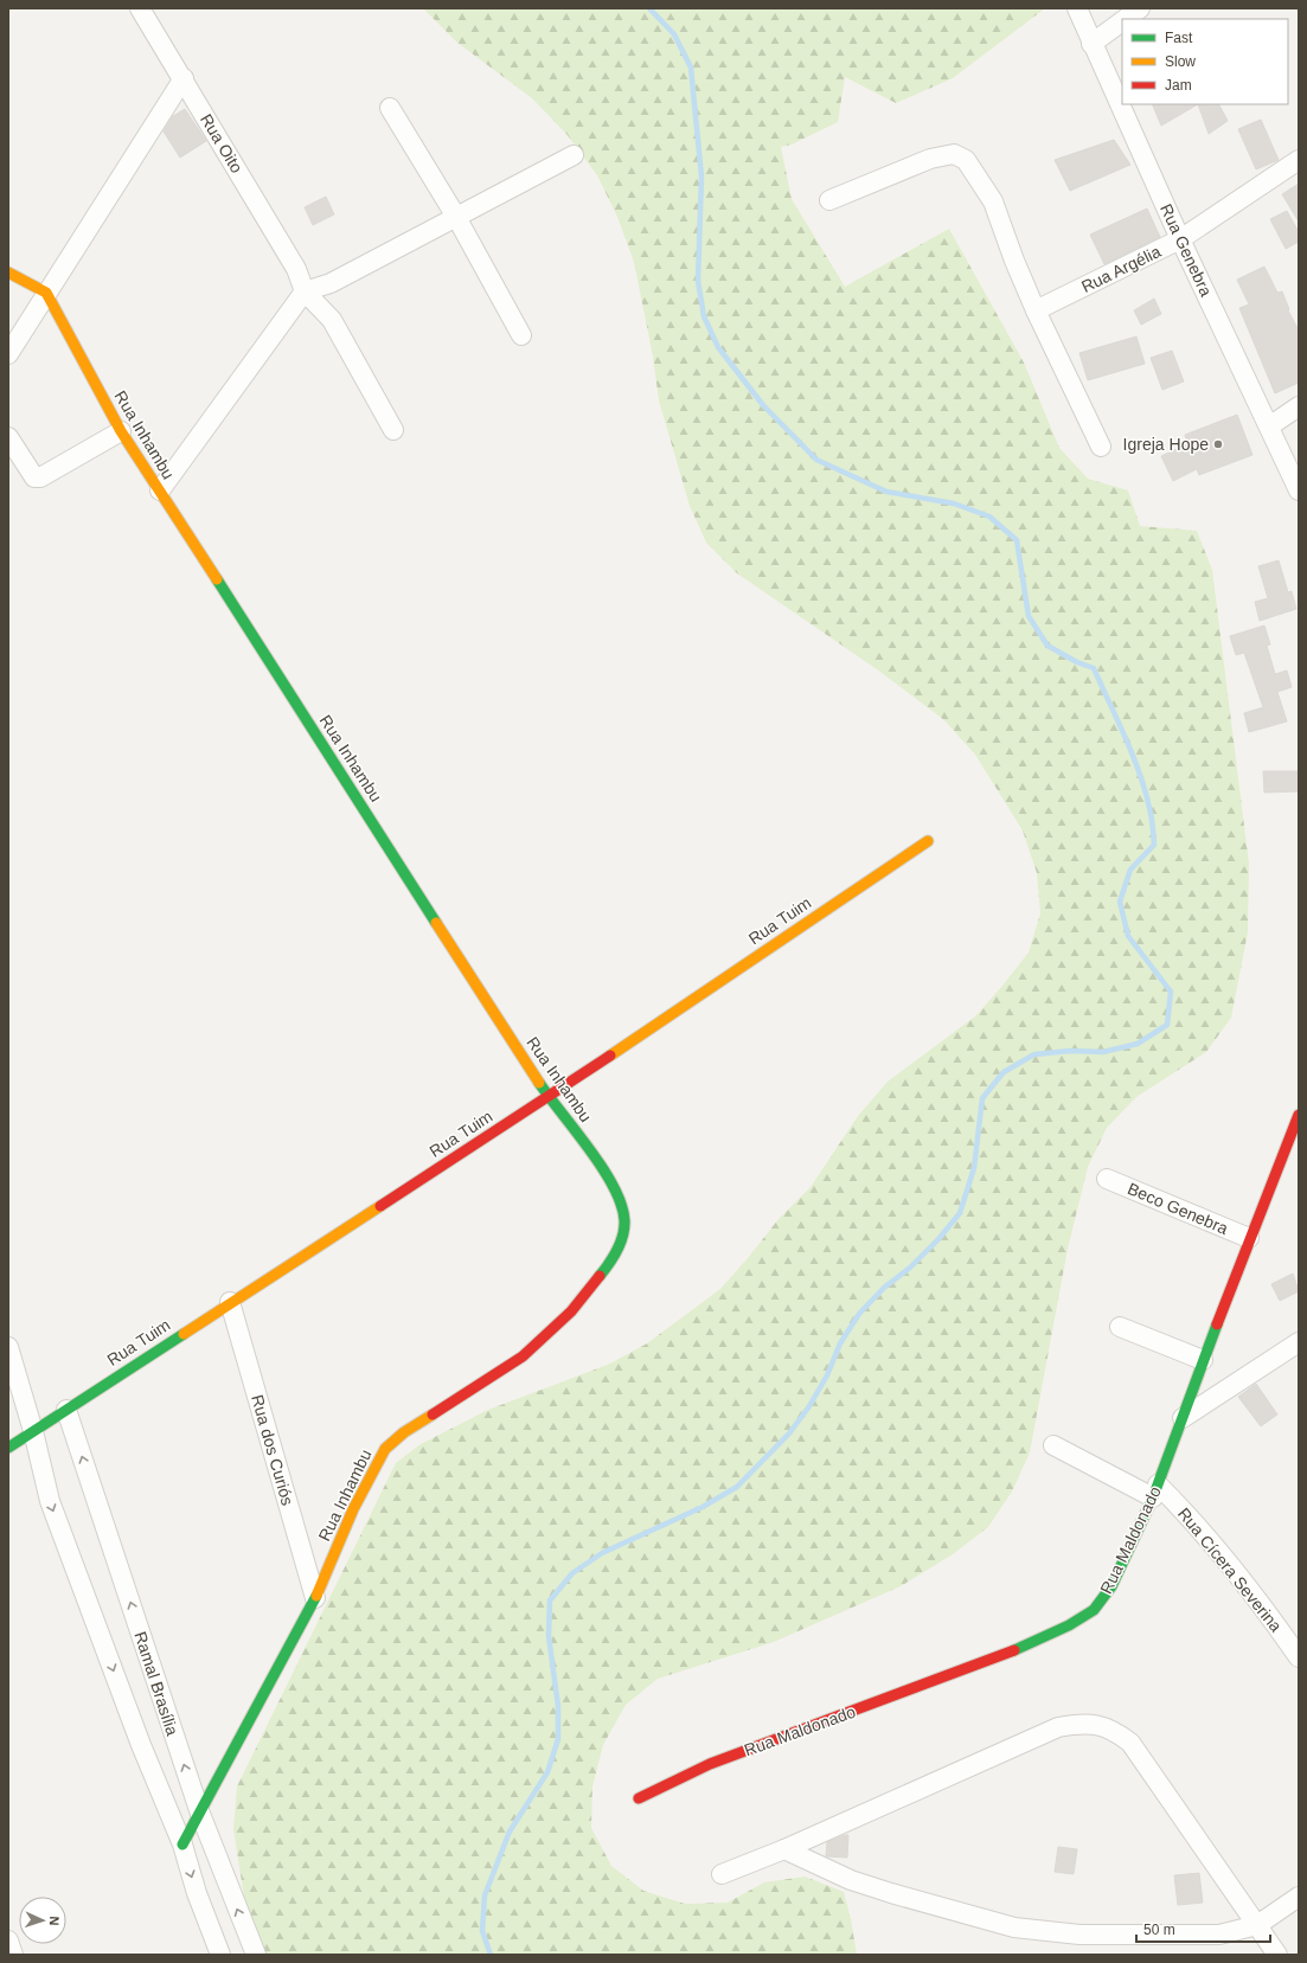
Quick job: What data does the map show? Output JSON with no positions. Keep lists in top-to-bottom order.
{
  "streets": {
    "street": [
      "Rua Oito",
      "Rua Genebra",
      "Rua Argélia",
      "Rua Inhambu",
      "Rua Tuim",
      "Beco Genebra",
      "Rua dos Curiós",
      "Rua Maldonado",
      "Rua Cícera Severina",
      "Ramal Brasília"
    ]
  },
  "crossings": [
    ["Rua Genebra", "Rua Argélia"],
    ["Rua Inhambu", "Rua Tuim"],
    ["Rua Inhambu", "Rua dos Curiós"],
    ["Rua Inhambu", "Ramal Brasília"],
    ["Rua Tuim", "Rua dos Curiós"],
    ["Rua Tuim", "Ramal Brasília"],
    ["Beco Genebra", "Rua Maldonado"],
    ["Rua Maldonado", "Rua Cícera Severina"]
  ],
  "places": ["Igreja Hope"],
  "legend": ["Fast", "Slow", "Jam"],
  "scale_bar": "50 m",
  "north": "right"
}
